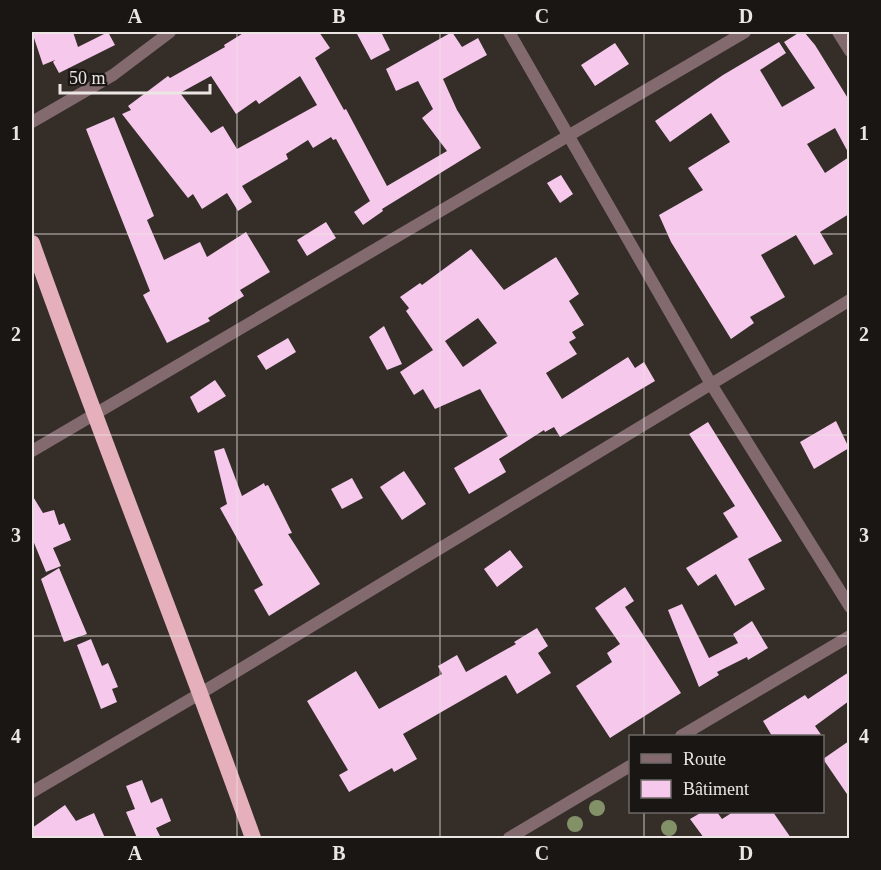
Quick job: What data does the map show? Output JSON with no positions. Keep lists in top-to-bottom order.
{
  "legend": ["Route", "Bâtiment"],
  "scale_bar": "50 m",
  "grid": {
    "columns": [
      "A",
      "B",
      "C",
      "D"
    ],
    "rows": [
      "1",
      "2",
      "3",
      "4"
    ]
  }
}
